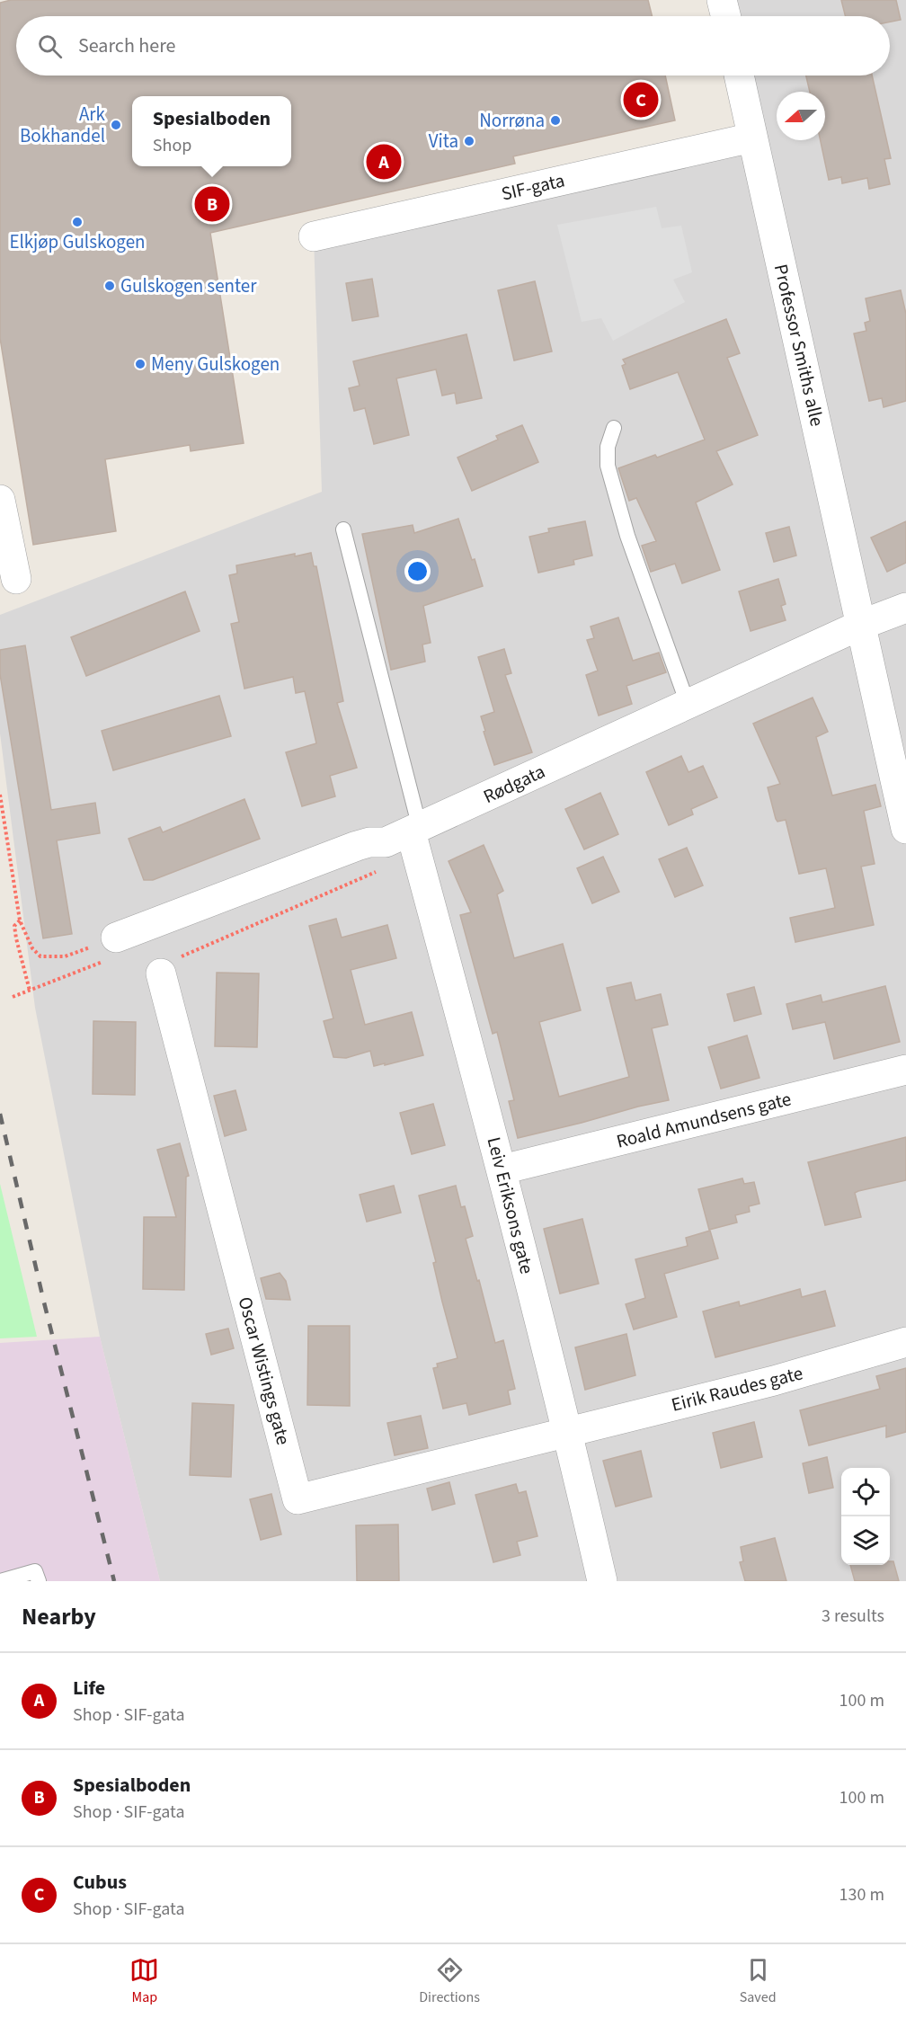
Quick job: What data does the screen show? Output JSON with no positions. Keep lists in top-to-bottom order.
{
  "streets": {
    "street": [
      "SIF-gata",
      "Professor Smiths alle",
      "Rødgata",
      "Roald Amundsens gate",
      "Leiv Eriksons gate",
      "Oscar Wistings gate",
      "Eirik Raudes gate"
    ]
  },
  "crossings": [
    ["SIF-gata", "Professor Smiths alle"],
    ["Professor Smiths alle", "Rødgata"],
    ["Rødgata", "Leiv Eriksons gate"],
    ["Roald Amundsens gate", "Leiv Eriksons gate"],
    ["Leiv Eriksons gate", "Oscar Wistings gate"],
    ["Leiv Eriksons gate", "Eirik Raudes gate"],
    ["Oscar Wistings gate", "Eirik Raudes gate"]
  ],
  "places": [
    "Norrøna",
    "Ark Bokhandel",
    "Vita",
    "Elkjøp Gulskogen",
    "Gulskogen senter",
    "Meny Gulskogen"
  ],
  "north": "left",
  "page": {
    "search": "Search here",
    "pins": ["C", "A", "B"],
    "popup": ["Spesialboden", "Shop"],
    "heading": ["Nearby", "3 results"],
    "list": [
      {
        "mark": "A",
        "name": "Life",
        "note": "Shop · SIF-gata",
        "value": "100 m"
      },
      {
        "mark": "B",
        "name": "Spesialboden",
        "note": "Shop · SIF-gata",
        "value": "100 m"
      },
      {
        "mark": "C",
        "name": "Cubus",
        "note": "Shop · SIF-gata",
        "value": "130 m"
      }
    ],
    "nav": ["Map", "Directions", "Saved"]
  }
}
